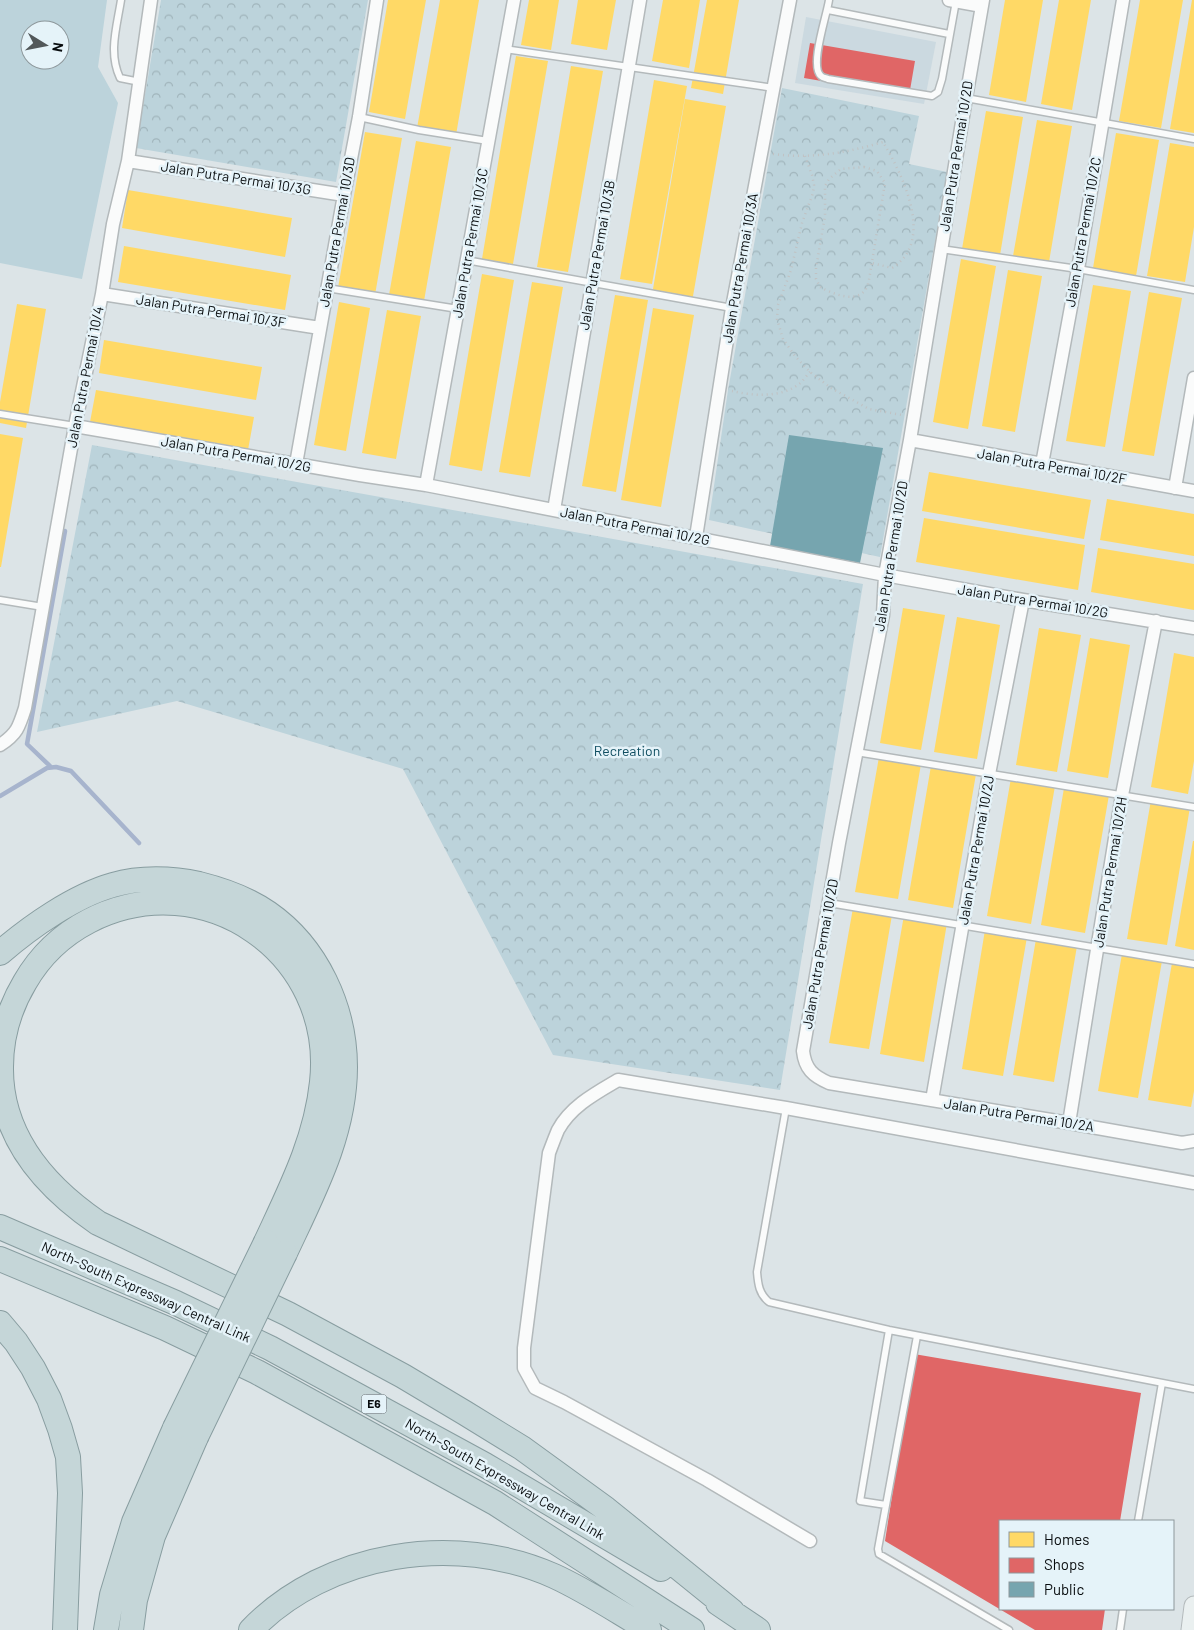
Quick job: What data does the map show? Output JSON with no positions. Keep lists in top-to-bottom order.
{
  "streets": {
    "highway": ["North–South Expressway Central Link", "E6"],
    "street": [
      "Jalan Putra Permai 10/2D",
      "Jalan Putra Permai 10/3G",
      "Jalan Putra Permai 10/3D",
      "Jalan Putra Permai 10/2C",
      "Jalan Putra Permai 10/3C",
      "Jalan Putra Permai 10/3B",
      "Jalan Putra Permai 10/3A",
      "Jalan Putra Permai 10/3F",
      "Jalan Putra Permai 10/4",
      "Jalan Putra Permai 10/2G",
      "Jalan Putra Permai 10/2F",
      "Jalan Putra Permai 10/2J",
      "Jalan Putra Permai 10/2H",
      "Jalan Putra Permai 10/2A"
    ]
  },
  "crossings": [
    ["Jalan Putra Permai 10/2D", "Jalan Putra Permai 10/2G"],
    ["Jalan Putra Permai 10/2D", "Jalan Putra Permai 10/2F"],
    ["Jalan Putra Permai 10/2D", "Jalan Putra Permai 10/2A"],
    ["Jalan Putra Permai 10/3G", "Jalan Putra Permai 10/3D"],
    ["Jalan Putra Permai 10/3G", "Jalan Putra Permai 10/4"],
    ["Jalan Putra Permai 10/3D", "Jalan Putra Permai 10/3F"],
    ["Jalan Putra Permai 10/3D", "Jalan Putra Permai 10/2G"],
    ["Jalan Putra Permai 10/2C", "Jalan Putra Permai 10/2F"],
    ["Jalan Putra Permai 10/3C", "Jalan Putra Permai 10/2G"],
    ["Jalan Putra Permai 10/3B", "Jalan Putra Permai 10/2G"],
    ["Jalan Putra Permai 10/3A", "Jalan Putra Permai 10/2G"],
    ["Jalan Putra Permai 10/3F", "Jalan Putra Permai 10/4"],
    ["Jalan Putra Permai 10/4", "Jalan Putra Permai 10/2G"],
    ["Jalan Putra Permai 10/2G", "Jalan Putra Permai 10/2J"],
    ["Jalan Putra Permai 10/2G", "Jalan Putra Permai 10/2H"],
    ["Jalan Putra Permai 10/2J", "Jalan Putra Permai 10/2A"],
    ["Jalan Putra Permai 10/2H", "Jalan Putra Permai 10/2A"]
  ],
  "parks": ["Recreation"],
  "legend": ["Homes", "Shops", "Public"],
  "north": "right"
}
